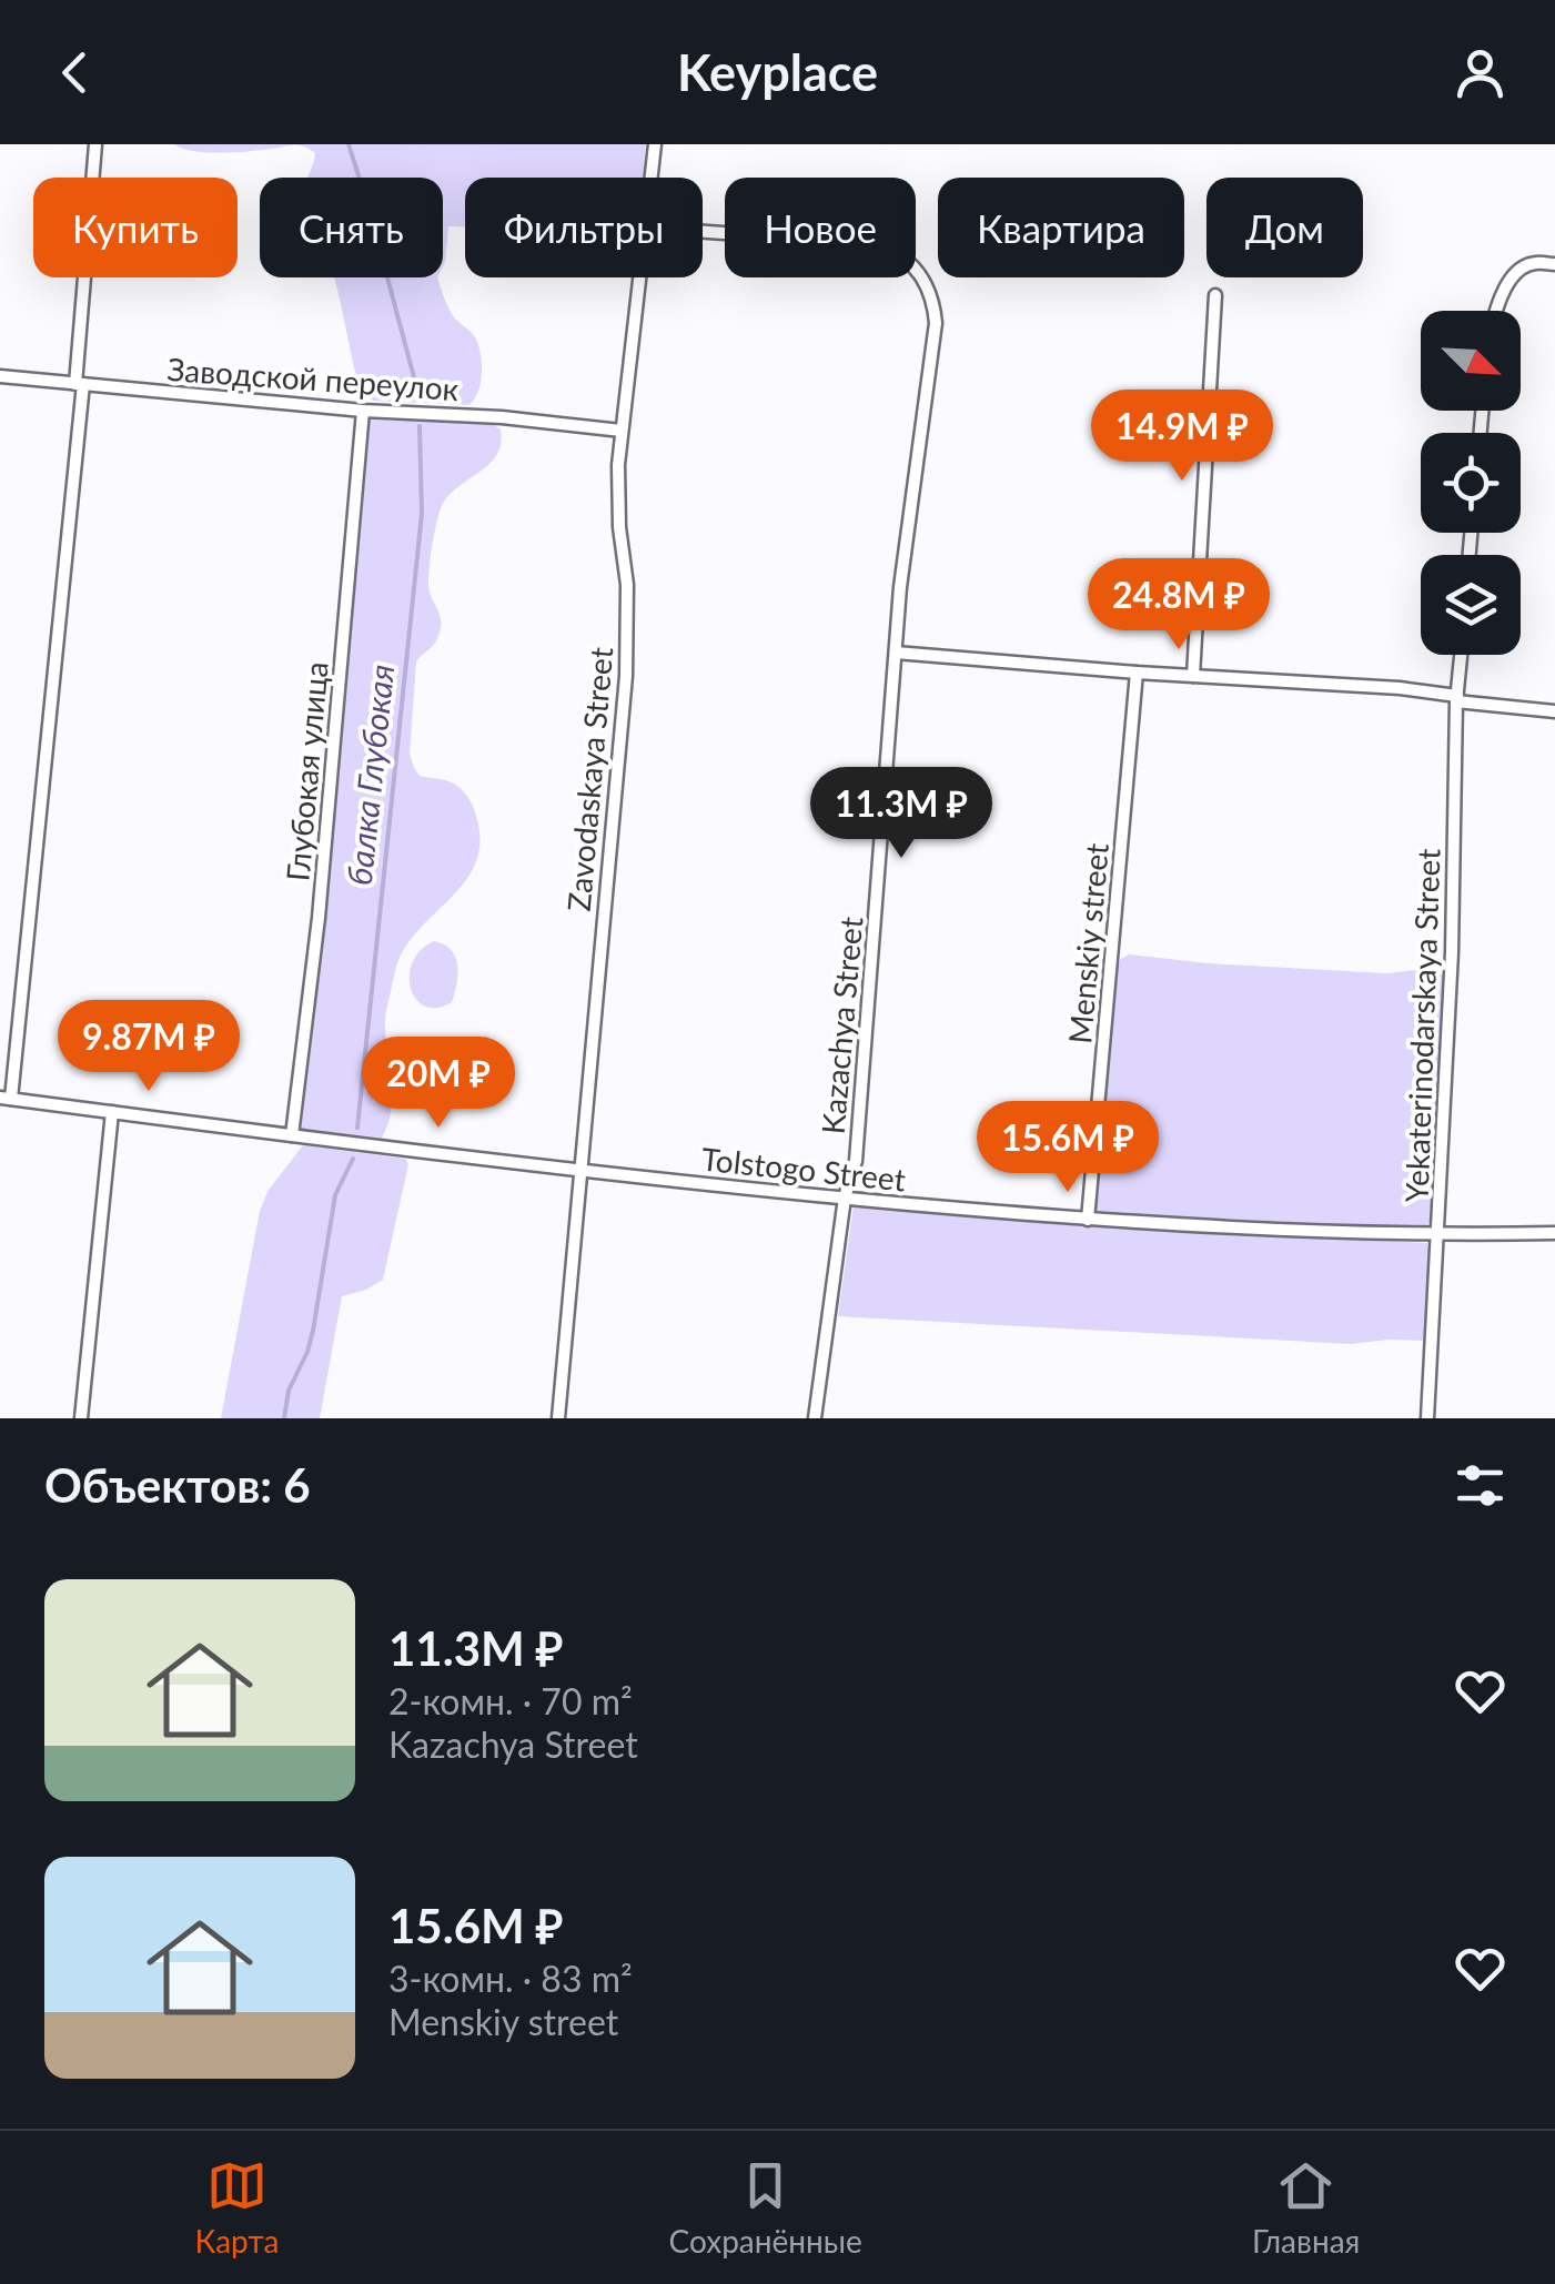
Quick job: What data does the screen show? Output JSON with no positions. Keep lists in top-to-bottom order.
{
  "streets": {
    "street": [
      "Заводской переулок",
      "Глубокая улица",
      "Zavodaskaya Street",
      "Menskiy street",
      "Kazachya Street",
      "Yekaterinodarskaya Street",
      "Tolstogo Street"
    ]
  },
  "crossings": [
    ["Заводской переулок", "Глубокая улица"],
    ["Заводской переулок", "Zavodaskaya Street"],
    ["Глубокая улица", "Tolstogo Street"],
    ["Zavodaskaya Street", "Tolstogo Street"],
    ["Menskiy street", "Tolstogo Street"],
    ["Kazachya Street", "Tolstogo Street"],
    ["Yekaterinodarskaya Street", "Tolstogo Street"]
  ],
  "water": ["балка Глубокая"],
  "north": "bottom right",
  "page": {
    "header": "Keyplace",
    "chip": [
      "Купить",
      "Снять",
      "Фильтры",
      "Новое",
      "Квартира",
      "Дом"
    ],
    "price": [
      "14.9M ₽",
      "24.8M ₽",
      "11.3M ₽",
      "9.87M ₽",
      "20M ₽",
      "15.6M ₽"
    ],
    "heading": "Объектов: 6",
    "list": [
      {
        "name": "11.3M ₽",
        "note": "2-комн. · 70 m² · Kazachya Street"
      },
      {
        "name": "15.6M ₽",
        "note": "3-комн. · 83 m² · Menskiy street"
      }
    ],
    "tabs": ["Карта", "Сохранённые", "Главная"]
  }
}
